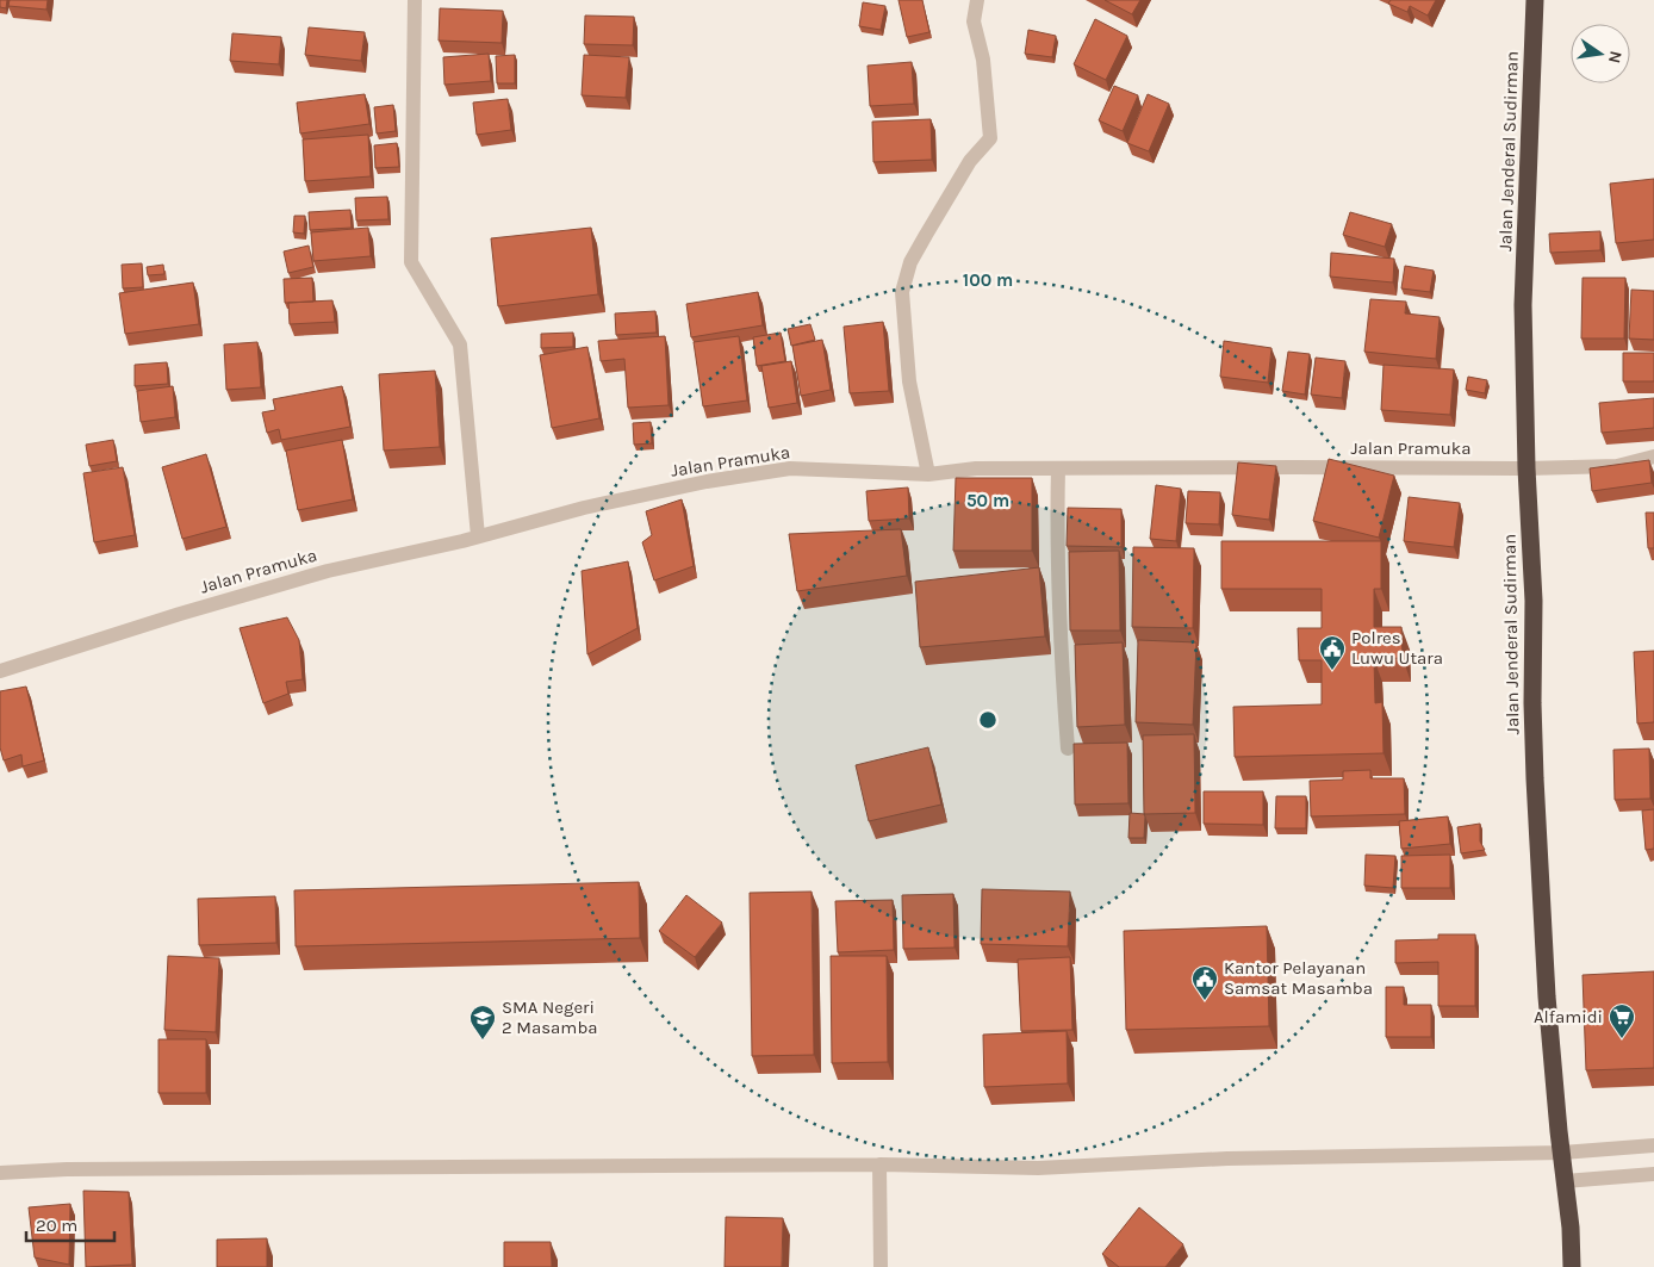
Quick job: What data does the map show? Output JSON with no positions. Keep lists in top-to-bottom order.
{
  "streets": {
    "highway": ["Jalan Jenderal Sudirman"],
    "street": ["Jalan Pramuka"]
  },
  "crossings": [
    ["Jalan Jenderal Sudirman", "Jalan Pramuka"]
  ],
  "places": {
    "public building": ["Polres Luwu Utara", "Kantor Pelayanan Samsat Masamba"],
    "supermarket": ["Alfamidi"],
    "school or university": ["SMA Negeri 2 Masamba"]
  },
  "scale_bar": "20 m",
  "north": "right",
  "rings": ["100 m", "50 m"]
}
